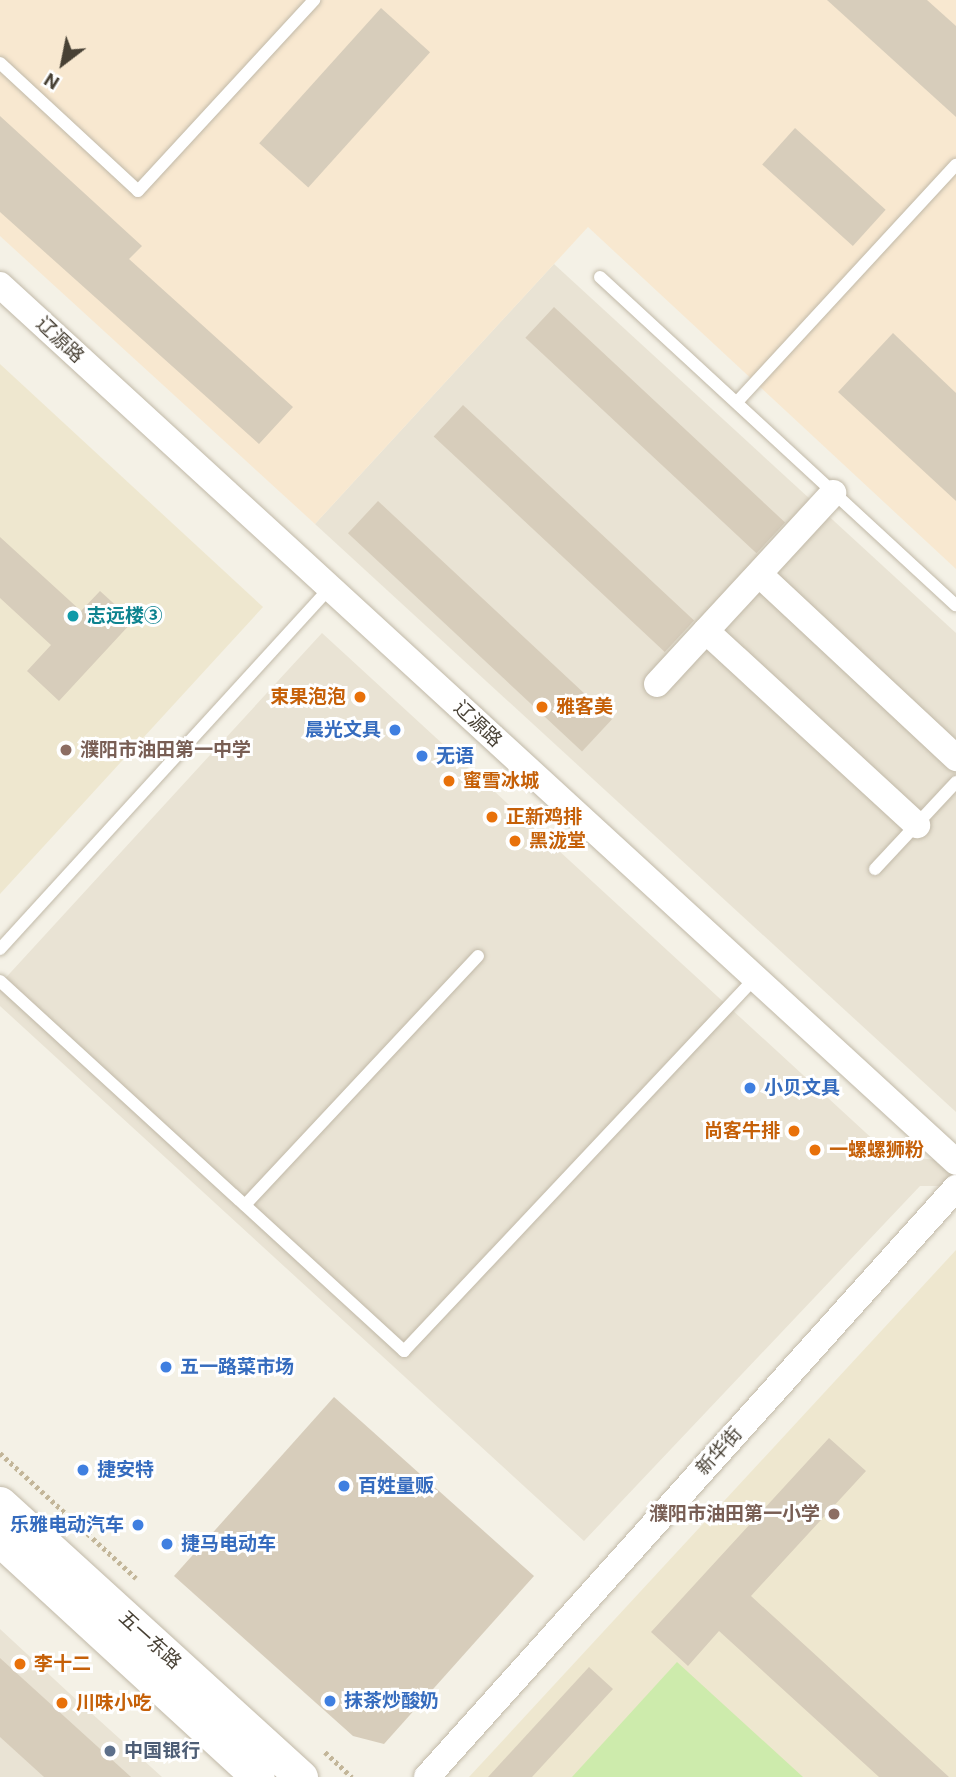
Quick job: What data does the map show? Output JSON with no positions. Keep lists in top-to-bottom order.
{
  "streets": {
    "street": ["辽源路", "新华街", "五一东路"]
  },
  "places": [
    "志远楼③",
    "束果泡泡",
    "雅客美",
    "晨光文具",
    "濮阳市油田第一中学",
    "无语",
    "蜜雪冰城",
    "正新鸡排",
    "黑泷堂",
    "小贝文具",
    "尚客牛排",
    "一螺螺狮粉",
    "五一路菜市场",
    "捷安特",
    "百姓量贩",
    "濮阳市油田第一小学",
    "乐雅电动汽车",
    "捷马电动车",
    "李十二",
    "抹茶炒酸奶",
    "川味小吃",
    "中国银行"
  ],
  "north": "bottom left"
}
